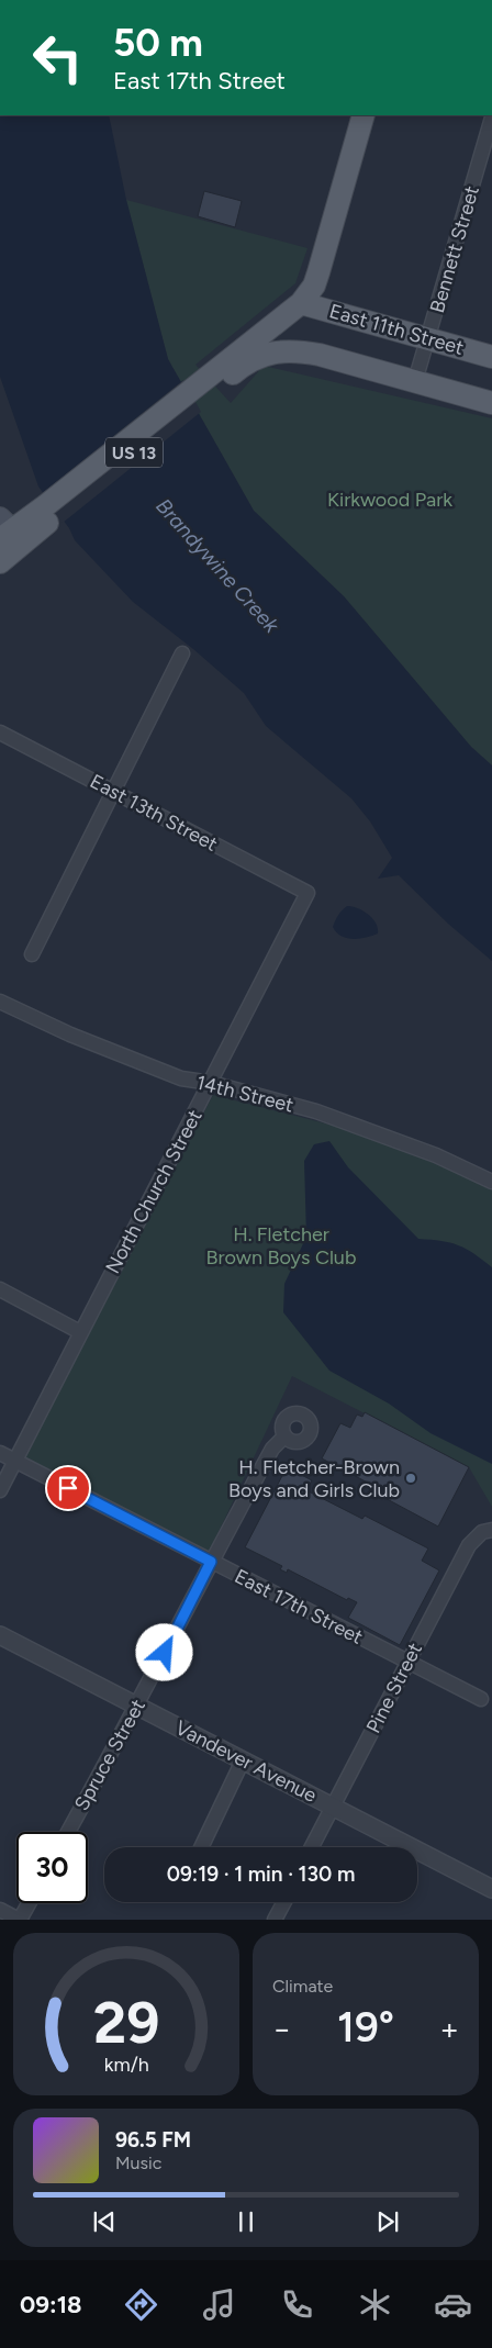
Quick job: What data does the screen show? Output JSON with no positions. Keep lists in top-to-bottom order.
{
  "streets": {
    "main road": ["East 11th Street", "US 13"],
    "street": [
      "Bennett Street",
      "East 13th Street",
      "14th Street",
      "North Church Street",
      "East 17th Street",
      "Pine Street",
      "Spruce Street",
      "Vandever Avenue"
    ]
  },
  "crossings": [
    ["Bennett Street", "East 11th Street"],
    ["Bennett Street", "US 13"],
    ["East 11th Street", "US 13"],
    ["East 13th Street", "North Church Street"],
    ["14th Street", "North Church Street"],
    ["North Church Street", "East 17th Street"],
    ["East 17th Street", "Pine Street"],
    ["East 17th Street", "Spruce Street"],
    ["Pine Street", "Vandever Avenue"],
    ["Spruce Street", "Vandever Avenue"]
  ],
  "water": ["Brandywine Creek"],
  "parks": ["Kirkwood Park", "H. Fletcher Brown Boys Club"],
  "places": ["H. Fletcher-Brown Boys and Girls Club"],
  "page": {
    "turn": ["50 m", "East 17th Street"],
    "limit": "30",
    "trip": "09:19 · 1 min · 130 m",
    "tile": "Climate",
    "heat": ["−", "19°", "+"],
    "song": ["96.5 FM", "Music"],
    "tabs": "09:18",
    "gauge": ["29", "km/h"]
  }
}
